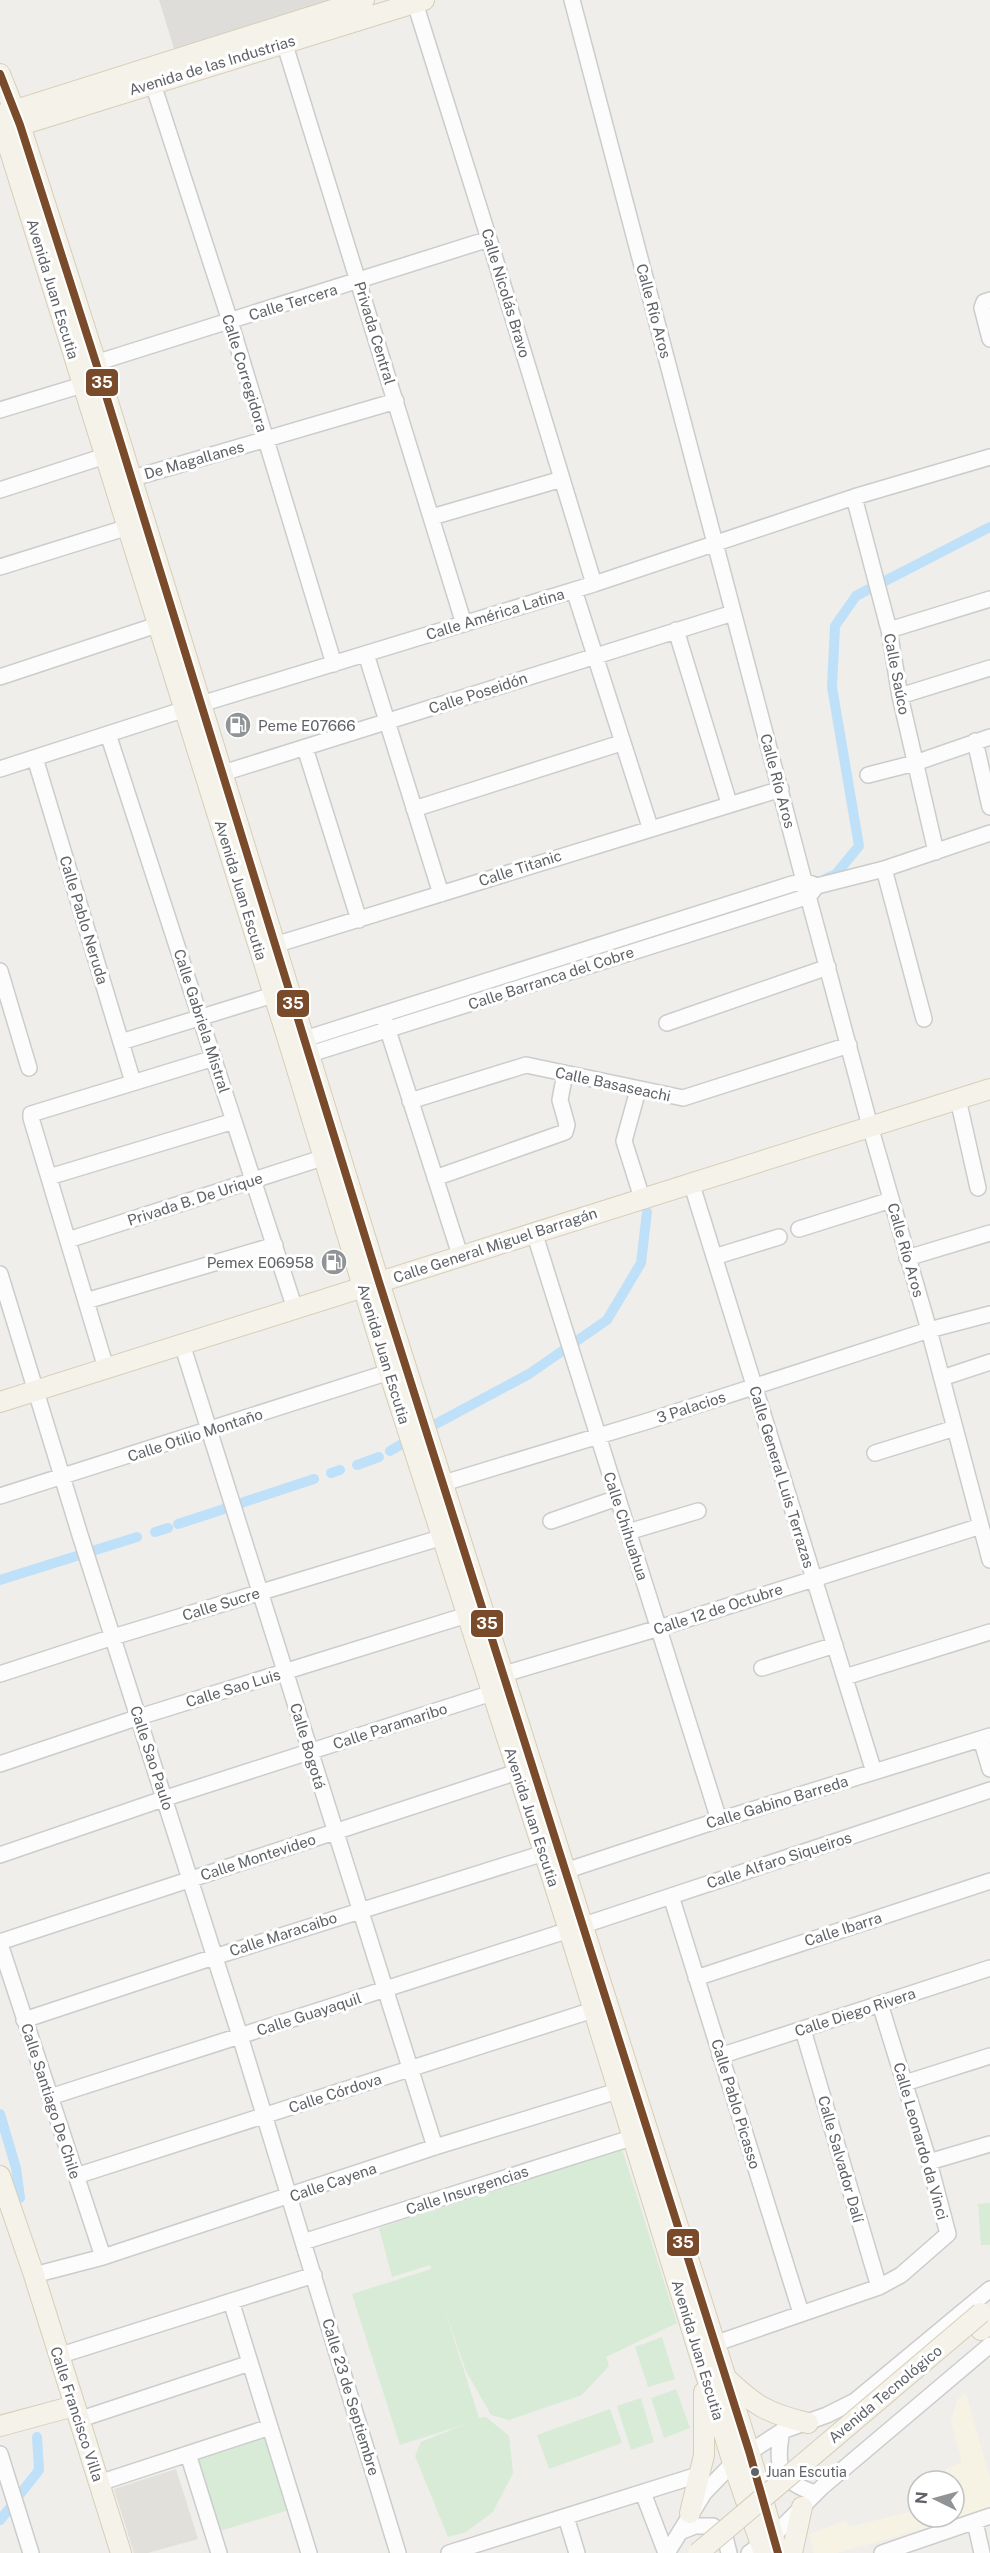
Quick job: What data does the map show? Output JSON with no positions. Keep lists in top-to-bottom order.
{
  "streets": {
    "main road": [
      "Avenida de las Industrias",
      "Avenida Juan Escutia",
      "Calle General Miguel Barragán",
      "Avenida Tecnológico",
      "Calle Francisco Villa"
    ],
    "street": [
      "Calle Nicolás Bravo",
      "Calle Tercera",
      "Calle Río Aros",
      "Privada Central",
      "Calle Corregidora",
      "De Magallanes",
      "Calle América Latina",
      "Calle Saúco",
      "Calle Poseidón",
      "Calle Titanic",
      "Calle Pablo Neruda",
      "Calle Barranca del Cobre",
      "Calle Gabriela Mistral",
      "Calle Basaseachi",
      "Privada B. De Urique",
      "3 Palacios",
      "Calle Otilio Montaño",
      "Calle General Luis Terrazas",
      "Calle Chihuahua",
      "Calle Sucre",
      "Calle 12 de Octubre",
      "Calle Sao Luis",
      "Calle Paramaribo",
      "Calle Bogotá",
      "Calle Sao Paulo",
      "Calle Gabino Barreda",
      "Calle Montevideo",
      "Calle Alfaro Siqueiros",
      "Calle Ibarra",
      "Calle Maracaibo",
      "Calle Diego Rivera",
      "Calle Guayaquil",
      "Calle Córdova",
      "Calle Santiago De Chile",
      "Calle Pablo Picasso",
      "Calle Leonardo da Vinci",
      "Calle Salvador Dalí",
      "Calle Cayena",
      "Calle Insurgencias",
      "Calle 23 de Septiembre"
    ]
  },
  "crossings": [
    ["Avenida de las Industrias", "Avenida Juan Escutia"],
    ["Avenida de las Industrias", "Calle Nicolás Bravo"],
    ["Avenida de las Industrias", "Privada Central"],
    ["Avenida de las Industrias", "Calle Corregidora"],
    ["Avenida Juan Escutia", "Calle Tercera"],
    ["Avenida Juan Escutia", "De Magallanes"],
    ["Avenida Juan Escutia", "Calle América Latina"],
    ["Avenida Juan Escutia", "Calle Poseidón"],
    ["Avenida Juan Escutia", "Calle Titanic"],
    ["Avenida Juan Escutia", "Calle Barranca del Cobre"],
    ["Avenida Juan Escutia", "Privada B. De Urique"],
    ["Avenida Juan Escutia", "Calle General Miguel Barragán"],
    ["Avenida Juan Escutia", "3 Palacios"],
    ["Avenida Juan Escutia", "Calle Otilio Montaño"],
    ["Avenida Juan Escutia", "Calle Sucre"],
    ["Avenida Juan Escutia", "Calle 12 de Octubre"],
    ["Avenida Juan Escutia", "Calle Sao Luis"],
    ["Avenida Juan Escutia", "Calle Paramaribo"],
    ["Avenida Juan Escutia", "Calle Gabino Barreda"],
    ["Avenida Juan Escutia", "Calle Montevideo"],
    ["Avenida Juan Escutia", "Calle Alfaro Siqueiros"],
    ["Avenida Juan Escutia", "Calle Maracaibo"],
    ["Avenida Juan Escutia", "Calle Guayaquil"],
    ["Avenida Juan Escutia", "Calle Córdova"],
    ["Avenida Juan Escutia", "Calle Leonardo da Vinci"],
    ["Avenida Juan Escutia", "Calle Cayena"],
    ["Avenida Juan Escutia", "Calle Insurgencias"],
    ["Calle Nicolás Bravo", "Calle Tercera"],
    ["Calle Nicolás Bravo", "Calle América Latina"],
    ["Calle Tercera", "Privada Central"],
    ["Calle Tercera", "Calle Corregidora"],
    ["Calle Río Aros", "Calle América Latina"],
    ["Calle Río Aros", "Calle Poseidón"],
    ["Calle Río Aros", "Calle Titanic"],
    ["Calle Río Aros", "Calle Barranca del Cobre"],
    ["Calle Río Aros", "Calle Basaseachi"],
    ["Calle Río Aros", "Calle General Miguel Barragán"],
    ["Calle Río Aros", "3 Palacios"],
    ["Calle Río Aros", "Calle 12 de Octubre"],
    ["Privada Central", "De Magallanes"],
    ["Privada Central", "Calle América Latina"],
    ["Calle Corregidora", "De Magallanes"],
    ["Calle Corregidora", "Calle América Latina"],
    ["Calle América Latina", "Calle Saúco"],
    ["Calle América Latina", "Calle Pablo Neruda"],
    ["Calle América Latina", "Calle Gabriela Mistral"],
    ["Calle Gabriela Mistral", "Privada B. De Urique"],
    ["Calle Gabriela Mistral", "Calle General Miguel Barragán"],
    ["Calle General Miguel Barragán", "Calle General Luis Terrazas"],
    ["Calle General Miguel Barragán", "Calle Chihuahua"],
    ["Calle General Miguel Barragán", "Calle Bogotá"],
    ["Calle General Miguel Barragán", "Calle Sao Paulo"],
    ["3 Palacios", "Calle General Luis Terrazas"],
    ["3 Palacios", "Calle Chihuahua"],
    ["Calle Otilio Montaño", "Calle Bogotá"],
    ["Calle Otilio Montaño", "Calle Sao Paulo"],
    ["Calle General Luis Terrazas", "Calle 12 de Octubre"],
    ["Calle General Luis Terrazas", "Calle Gabino Barreda"],
    ["Calle Chihuahua", "Calle 12 de Octubre"],
    ["Calle Chihuahua", "Calle Gabino Barreda"],
    ["Calle Sucre", "Calle Bogotá"],
    ["Calle Sucre", "Calle Sao Paulo"],
    ["Calle 12 de Octubre", "Calle Paramaribo"],
    ["Calle Sao Luis", "Calle Bogotá"],
    ["Calle Sao Luis", "Calle Sao Paulo"],
    ["Calle Paramaribo", "Calle Bogotá"],
    ["Calle Paramaribo", "Calle Sao Paulo"],
    ["Calle Bogotá", "Calle Montevideo"],
    ["Calle Bogotá", "Calle Maracaibo"],
    ["Calle Bogotá", "Calle Guayaquil"],
    ["Calle Bogotá", "Calle Córdova"],
    ["Calle Bogotá", "Calle Cayena"],
    ["Calle Sao Paulo", "Calle Montevideo"],
    ["Calle Sao Paulo", "Calle Maracaibo"],
    ["Calle Sao Paulo", "Calle Guayaquil"],
    ["Calle Sao Paulo", "Calle Córdova"],
    ["Calle Sao Paulo", "Calle Cayena"],
    ["Calle Sao Paulo", "Calle Insurgencias"],
    ["Calle Sao Paulo", "Calle 23 de Septiembre"],
    ["Calle Montevideo", "Calle Santiago De Chile"],
    ["Calle Alfaro Siqueiros", "Calle Guayaquil"],
    ["Calle Alfaro Siqueiros", "Calle Pablo Picasso"],
    ["Calle Ibarra", "Calle Pablo Picasso"],
    ["Calle Maracaibo", "Calle Santiago De Chile"],
    ["Calle Diego Rivera", "Calle Pablo Picasso"],
    ["Calle Diego Rivera", "Calle Leonardo da Vinci"],
    ["Calle Diego Rivera", "Calle Salvador Dalí"],
    ["Calle Guayaquil", "Calle Santiago De Chile"],
    ["Calle Córdova", "Calle Santiago De Chile"],
    ["Calle Santiago De Chile", "Calle Cayena"],
    ["Calle Pablo Picasso", "Calle Leonardo da Vinci"],
    ["Calle Leonardo da Vinci", "Calle Salvador Dalí"],
    ["Calle Cayena", "Calle Francisco Villa"],
    ["Calle Insurgencias", "Calle 23 de Septiembre"]
  ],
  "places": {
    "fuel station": ["Peme E07666", "Pemex E06958"],
    "other": ["Juan Escutia"]
  },
  "lines": ["transit line 35"],
  "north": "left"
}
